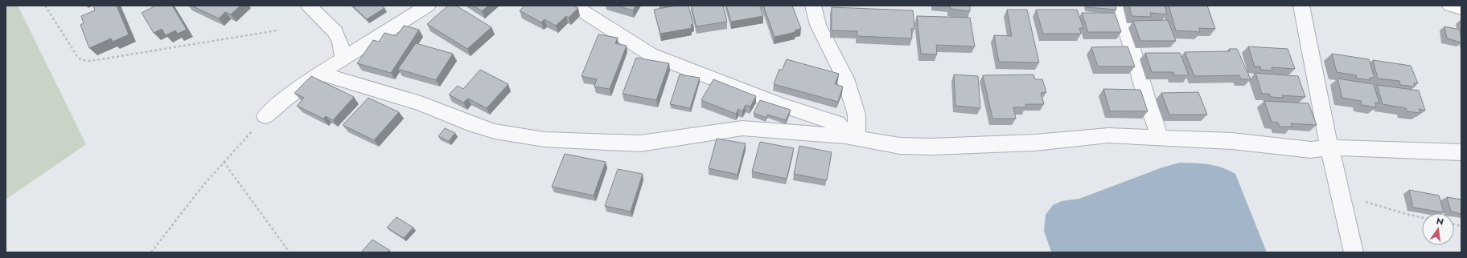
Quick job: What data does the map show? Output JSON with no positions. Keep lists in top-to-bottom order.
{
  "north": "top"
}
